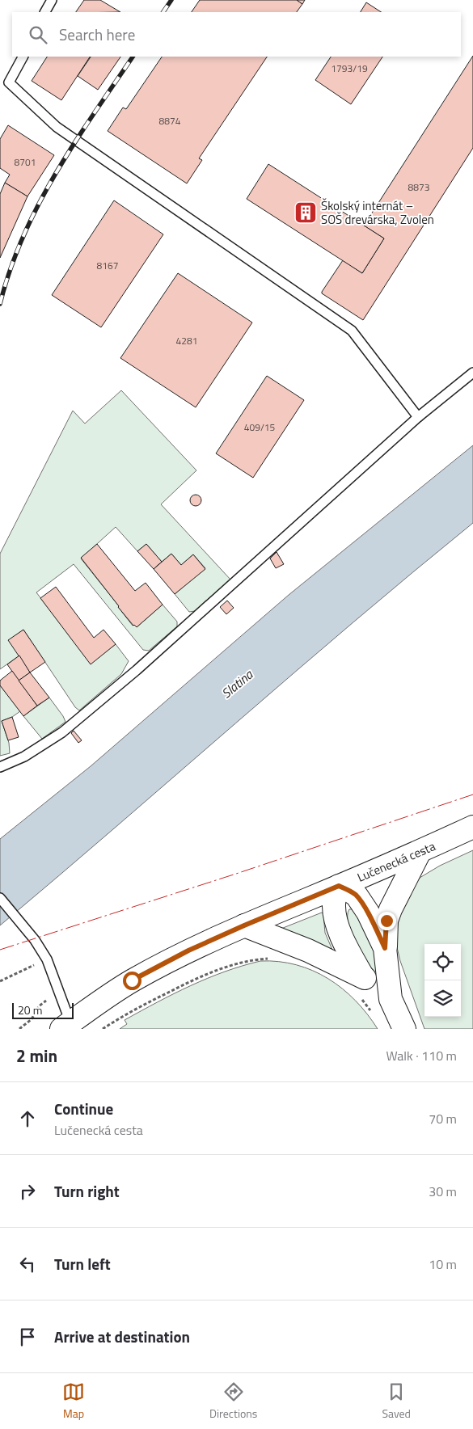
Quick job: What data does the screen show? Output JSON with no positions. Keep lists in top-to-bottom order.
{
  "streets": {
    "street": ["Lučenecká cesta"]
  },
  "water": ["Slatina"],
  "places": {
    "building": ["Školský internát – SOŠ drevárska, Zvolen"]
  },
  "house_numbers": [
    "1793/19",
    "8874",
    "8701",
    "8873",
    "8167",
    "4281",
    "409/15"
  ],
  "scale_bar": "20 m",
  "page": {
    "search": "Search here",
    "scale": "20 m",
    "heading": ["2 min", "Walk · 110 m"],
    "list": [
      ["Continue", "Lučenecká cesta", "70 m"],
      ["Turn right", "30 m"],
      ["Turn left", "10 m"],
      "Arrive at destination"
    ],
    "nav": ["Map", "Directions", "Saved"]
  }
}
